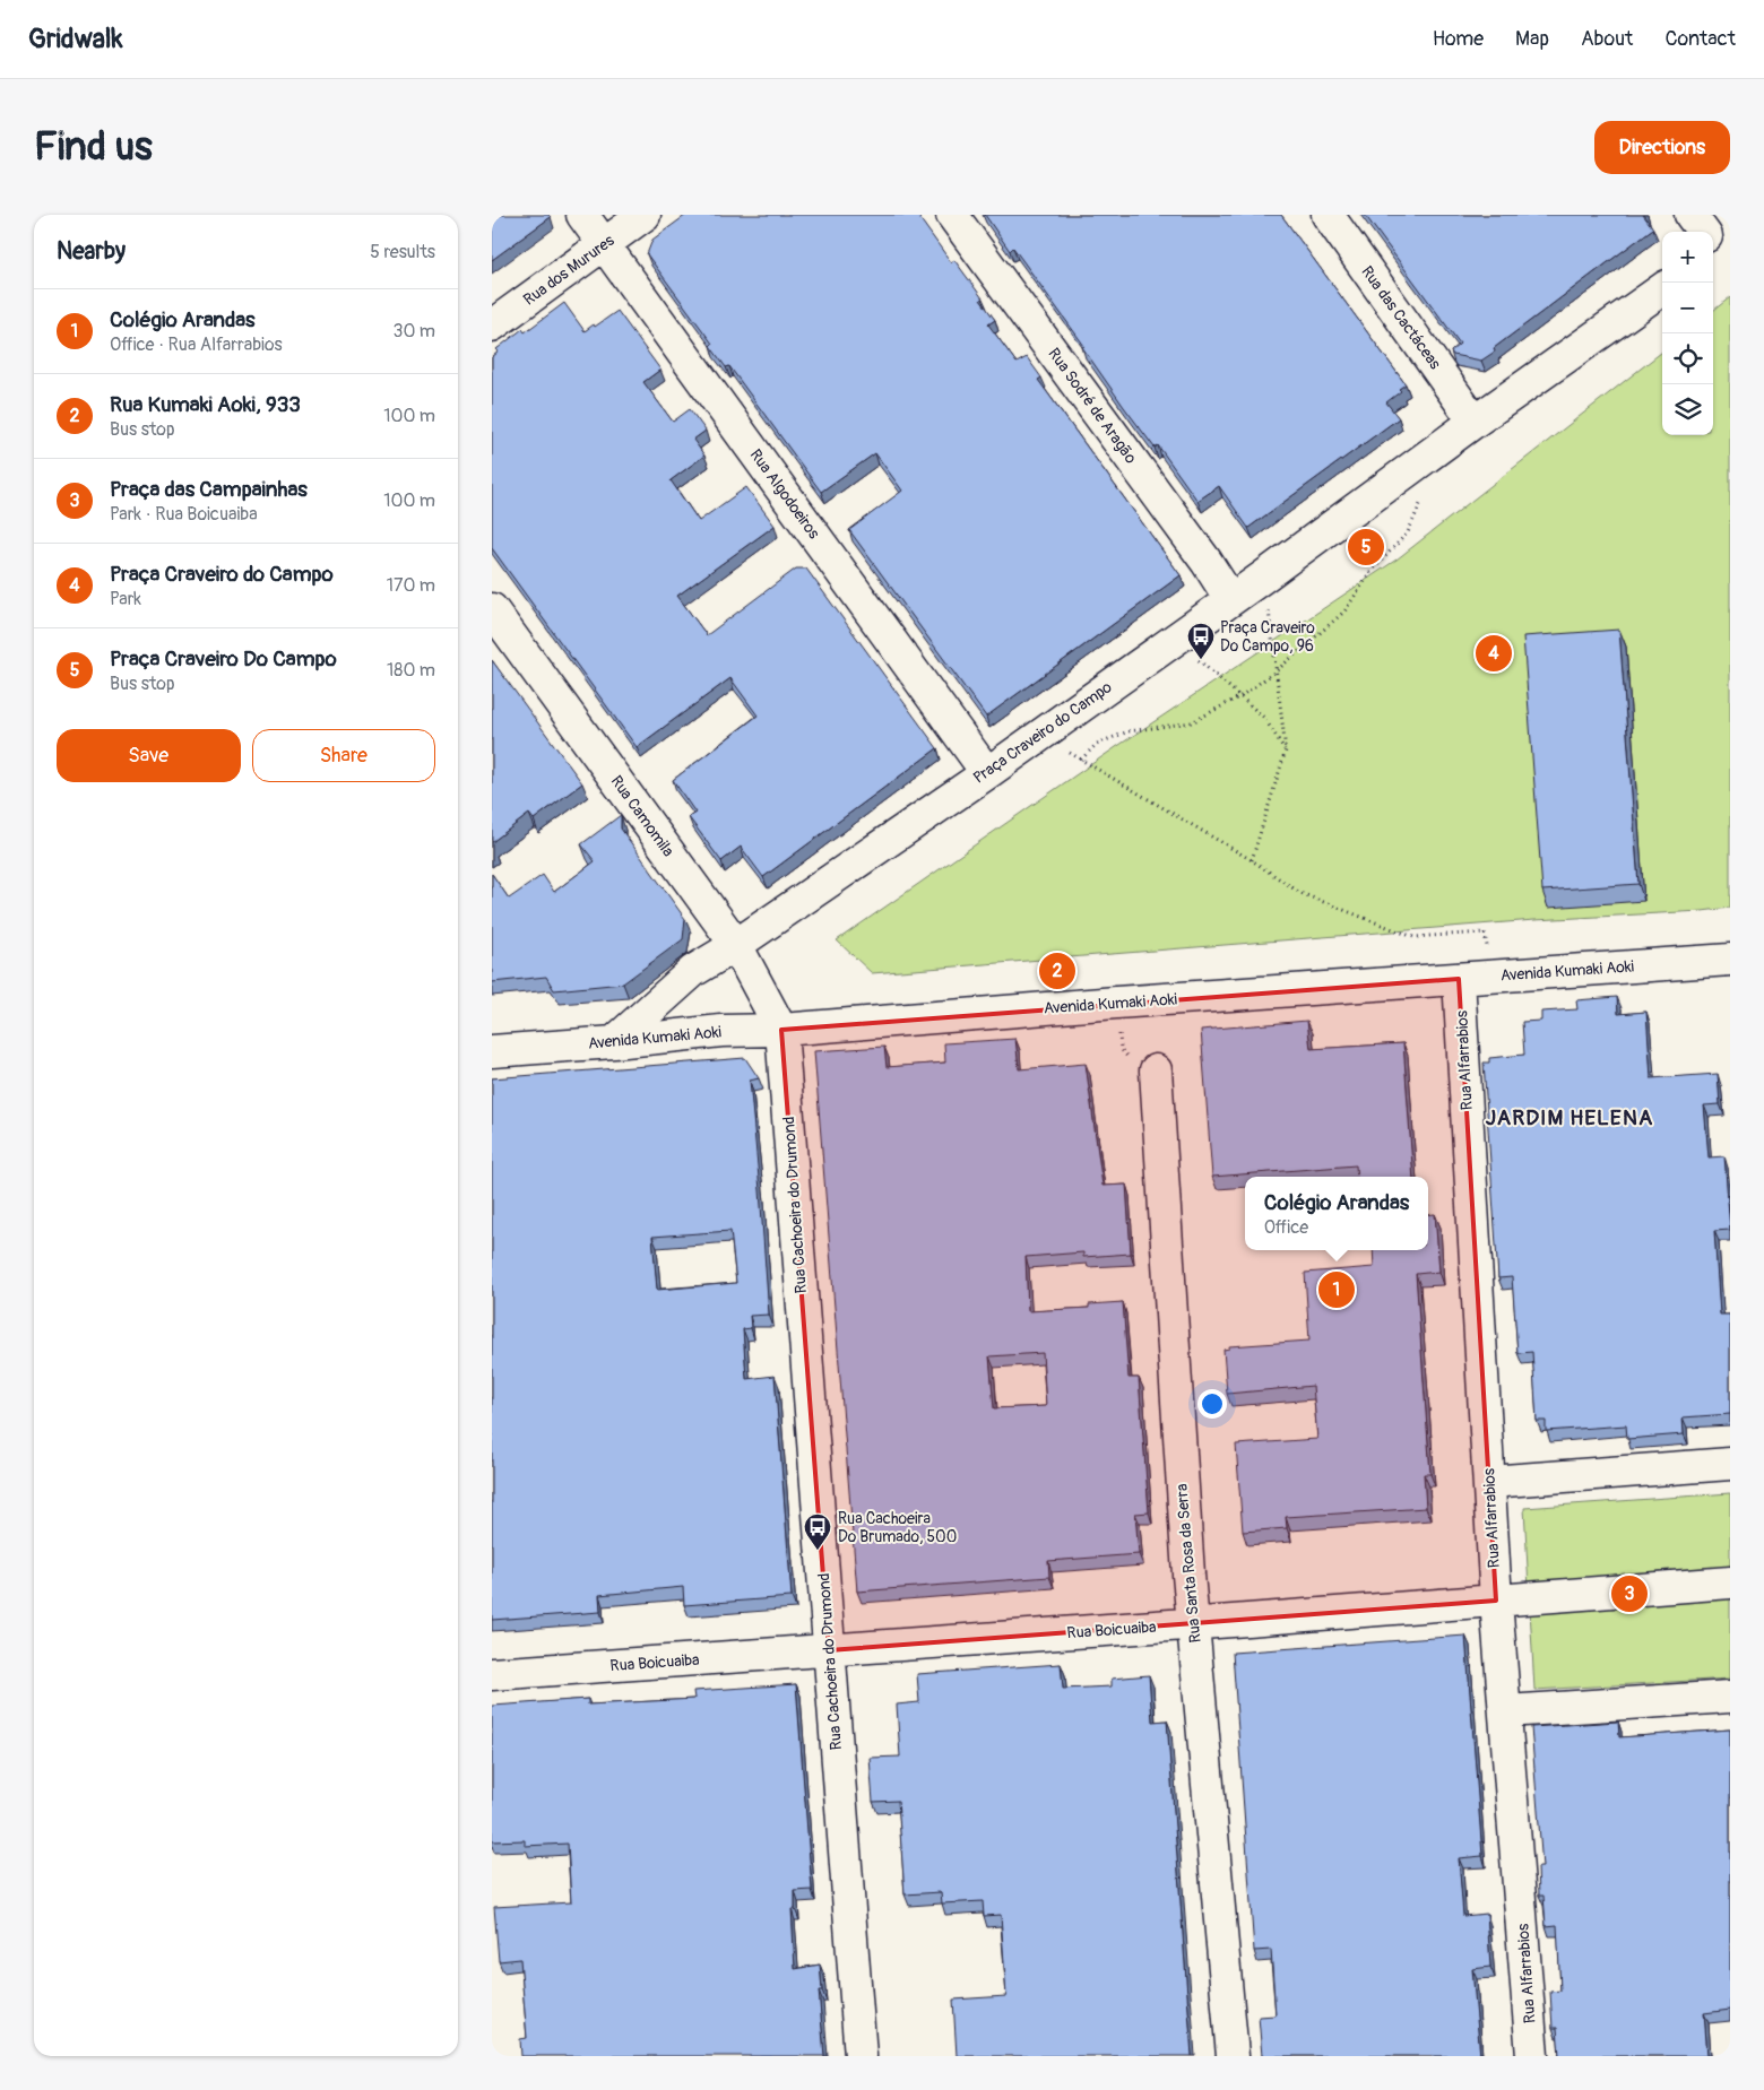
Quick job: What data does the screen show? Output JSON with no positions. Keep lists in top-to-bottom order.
{
  "streets": {
    "street": [
      "Rua dos Murures",
      "Rua das Cactáceas",
      "Rua Sodré de Aragão",
      "Rua Algodoeiros",
      "Praça Craveiro do Campo",
      "Rua Camomila",
      "Avenida Kumaki Aoki",
      "Rua Alfarrabios",
      "Rua Cachoeira do Drumond",
      "Rua Santa Rosa da Serra",
      "Rua Boicuaiba"
    ]
  },
  "crossings": [
    ["Rua dos Murures", "Rua Algodoeiros"],
    ["Rua das Cactáceas", "Praça Craveiro do Campo"],
    ["Rua Sodré de Aragão", "Praça Craveiro do Campo"],
    ["Rua Algodoeiros", "Praça Craveiro do Campo"],
    ["Praça Craveiro do Campo", "Rua Camomila"],
    ["Praça Craveiro do Campo", "Avenida Kumaki Aoki"],
    ["Rua Camomila", "Avenida Kumaki Aoki"],
    ["Rua Camomila", "Rua Cachoeira do Drumond"],
    ["Avenida Kumaki Aoki", "Rua Alfarrabios"],
    ["Avenida Kumaki Aoki", "Rua Cachoeira do Drumond"],
    ["Rua Alfarrabios", "Rua Boicuaiba"],
    ["Rua Cachoeira do Drumond", "Rua Boicuaiba"],
    ["Rua Santa Rosa da Serra", "Rua Boicuaiba"]
  ],
  "districts": ["JARDIM HELENA"],
  "places": {
    "bus stop": ["Praça Craveiro Do Campo, 96", "Rua Cachoeira Do Brumado, 500"]
  },
  "page": {
    "header": "Gridwalk",
    "nav": [
      "Home",
      "Map",
      "About",
      "Contact"
    ],
    "buttons": [
      "Directions",
      ["Save", "Share"]
    ],
    "title": "Find us",
    "heading": ["Nearby", "5 results"],
    "map_buttons": ["+", "−"],
    "list": [
      {
        "mark": "1",
        "name": "Colégio Arandas",
        "note": "Office · Rua Alfarrabios",
        "value": "30 m"
      },
      {
        "mark": "2",
        "name": "Rua Kumaki Aoki, 933",
        "note": "Bus stop",
        "value": "100 m"
      },
      {
        "mark": "3",
        "name": "Praça das Campainhas",
        "note": "Park · Rua Boicuaiba",
        "value": "100 m"
      },
      {
        "mark": "4",
        "name": "Praça Craveiro do Campo",
        "note": "Park",
        "value": "170 m"
      },
      {
        "mark": "5",
        "name": "Praça Craveiro Do Campo",
        "note": "Bus stop",
        "value": "180 m"
      }
    ],
    "pins": [
      "5",
      "4",
      "2",
      "1",
      "3"
    ],
    "popup": ["Colégio Arandas", "Office"]
  }
}
